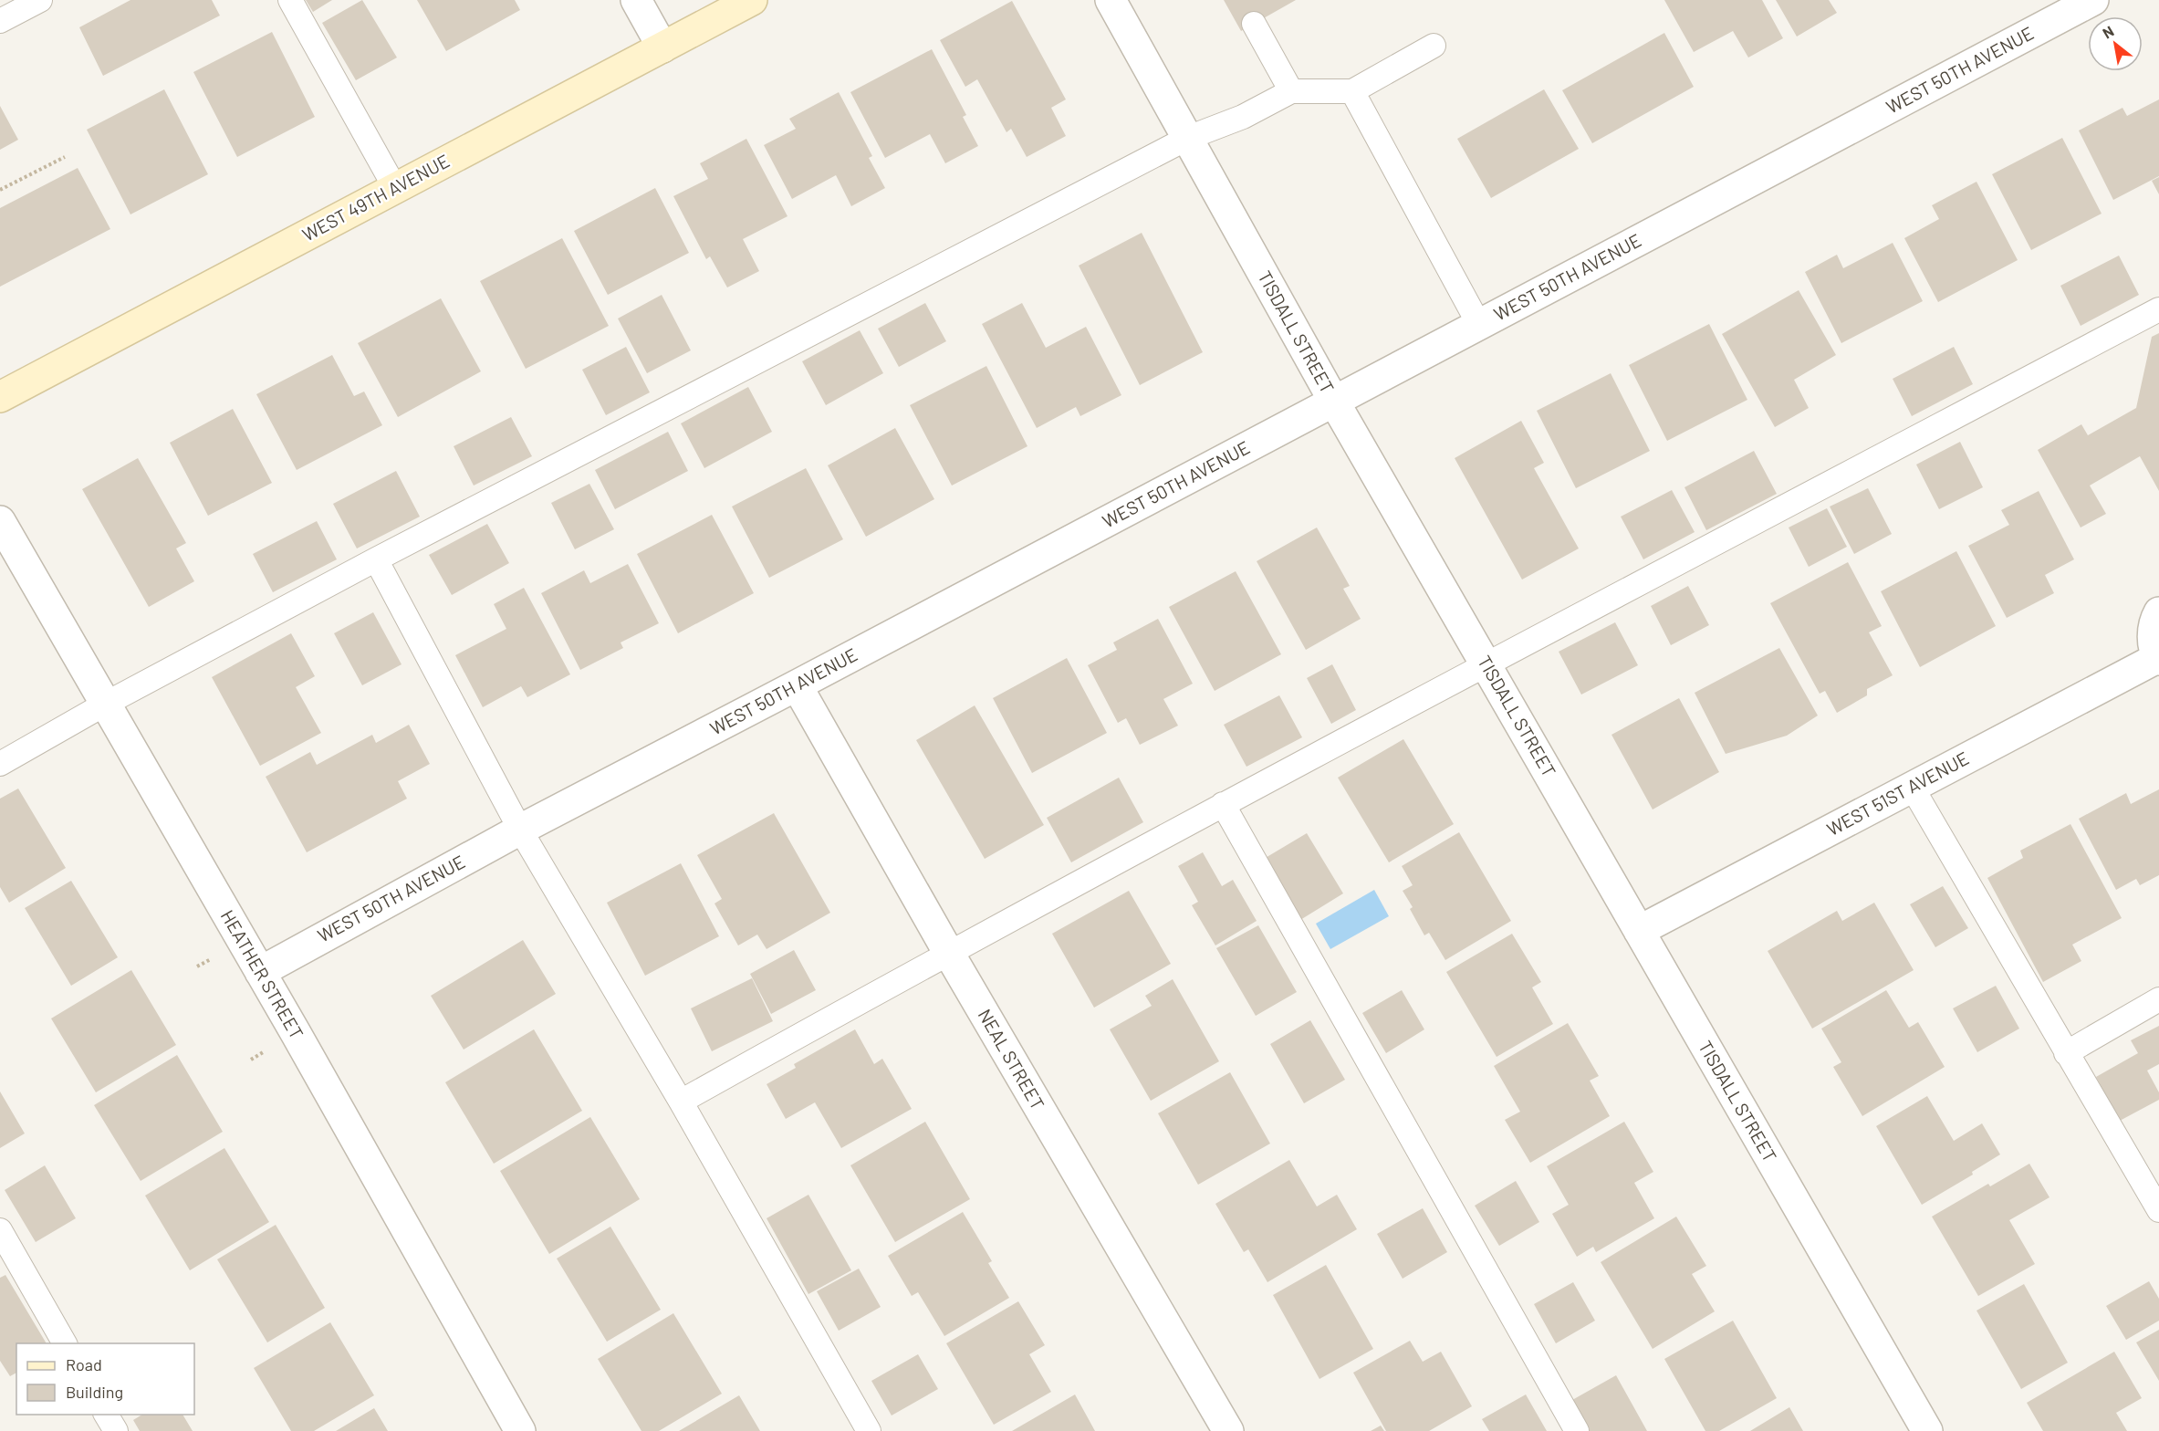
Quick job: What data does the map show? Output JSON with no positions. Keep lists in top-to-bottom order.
{
  "streets": {
    "street": [
      "WEST 50TH AVENUE",
      "WEST 49TH AVENUE",
      "TISDALL STREET",
      "WEST 51ST AVENUE",
      "HEATHER STREET",
      "NEAL STREET"
    ]
  },
  "crossings": [
    ["WEST 50TH AVENUE", "TISDALL STREET"],
    ["WEST 50TH AVENUE", "HEATHER STREET"],
    ["WEST 50TH AVENUE", "NEAL STREET"],
    ["TISDALL STREET", "WEST 51ST AVENUE"]
  ],
  "legend": ["Road", "Building"],
  "north": "top left"
}
